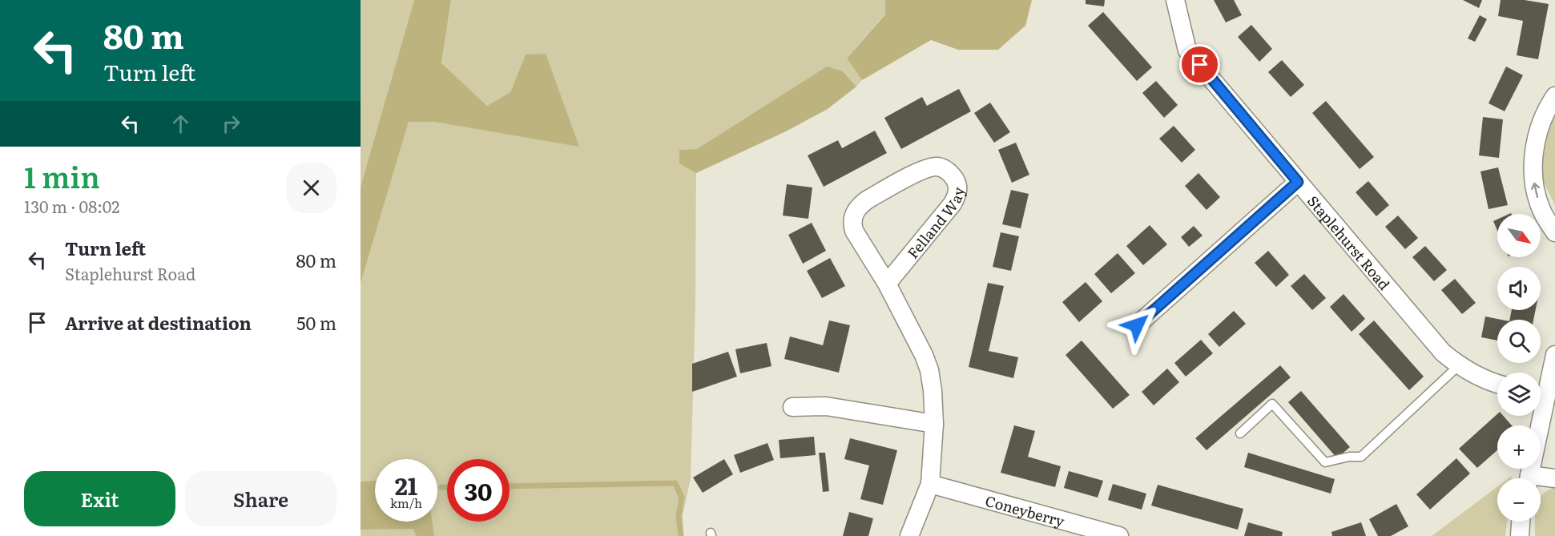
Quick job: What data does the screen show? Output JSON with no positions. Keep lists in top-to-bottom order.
{
  "streets": {
    "street": ["Felland Way", "Staplehurst Road", "Coneyberry"]
  },
  "crossings": [
    ["Felland Way", "Coneyberry"]
  ],
  "north": "bottom right",
  "page": {
    "turn": ["80 m", "Turn left"],
    "heading": ["1 min", "130 m · 08:02"],
    "map_buttons": ["+", "−"],
    "list": [
      {
        "name": "Turn left",
        "note": "Staplehurst Road",
        "value": "80 m"
      },
      {
        "name": "Arrive at destination",
        "value": "50 m"
      }
    ],
    "speed": "21 km/h",
    "limit": "30",
    "buttons": ["Exit", "Share"]
  }
}
